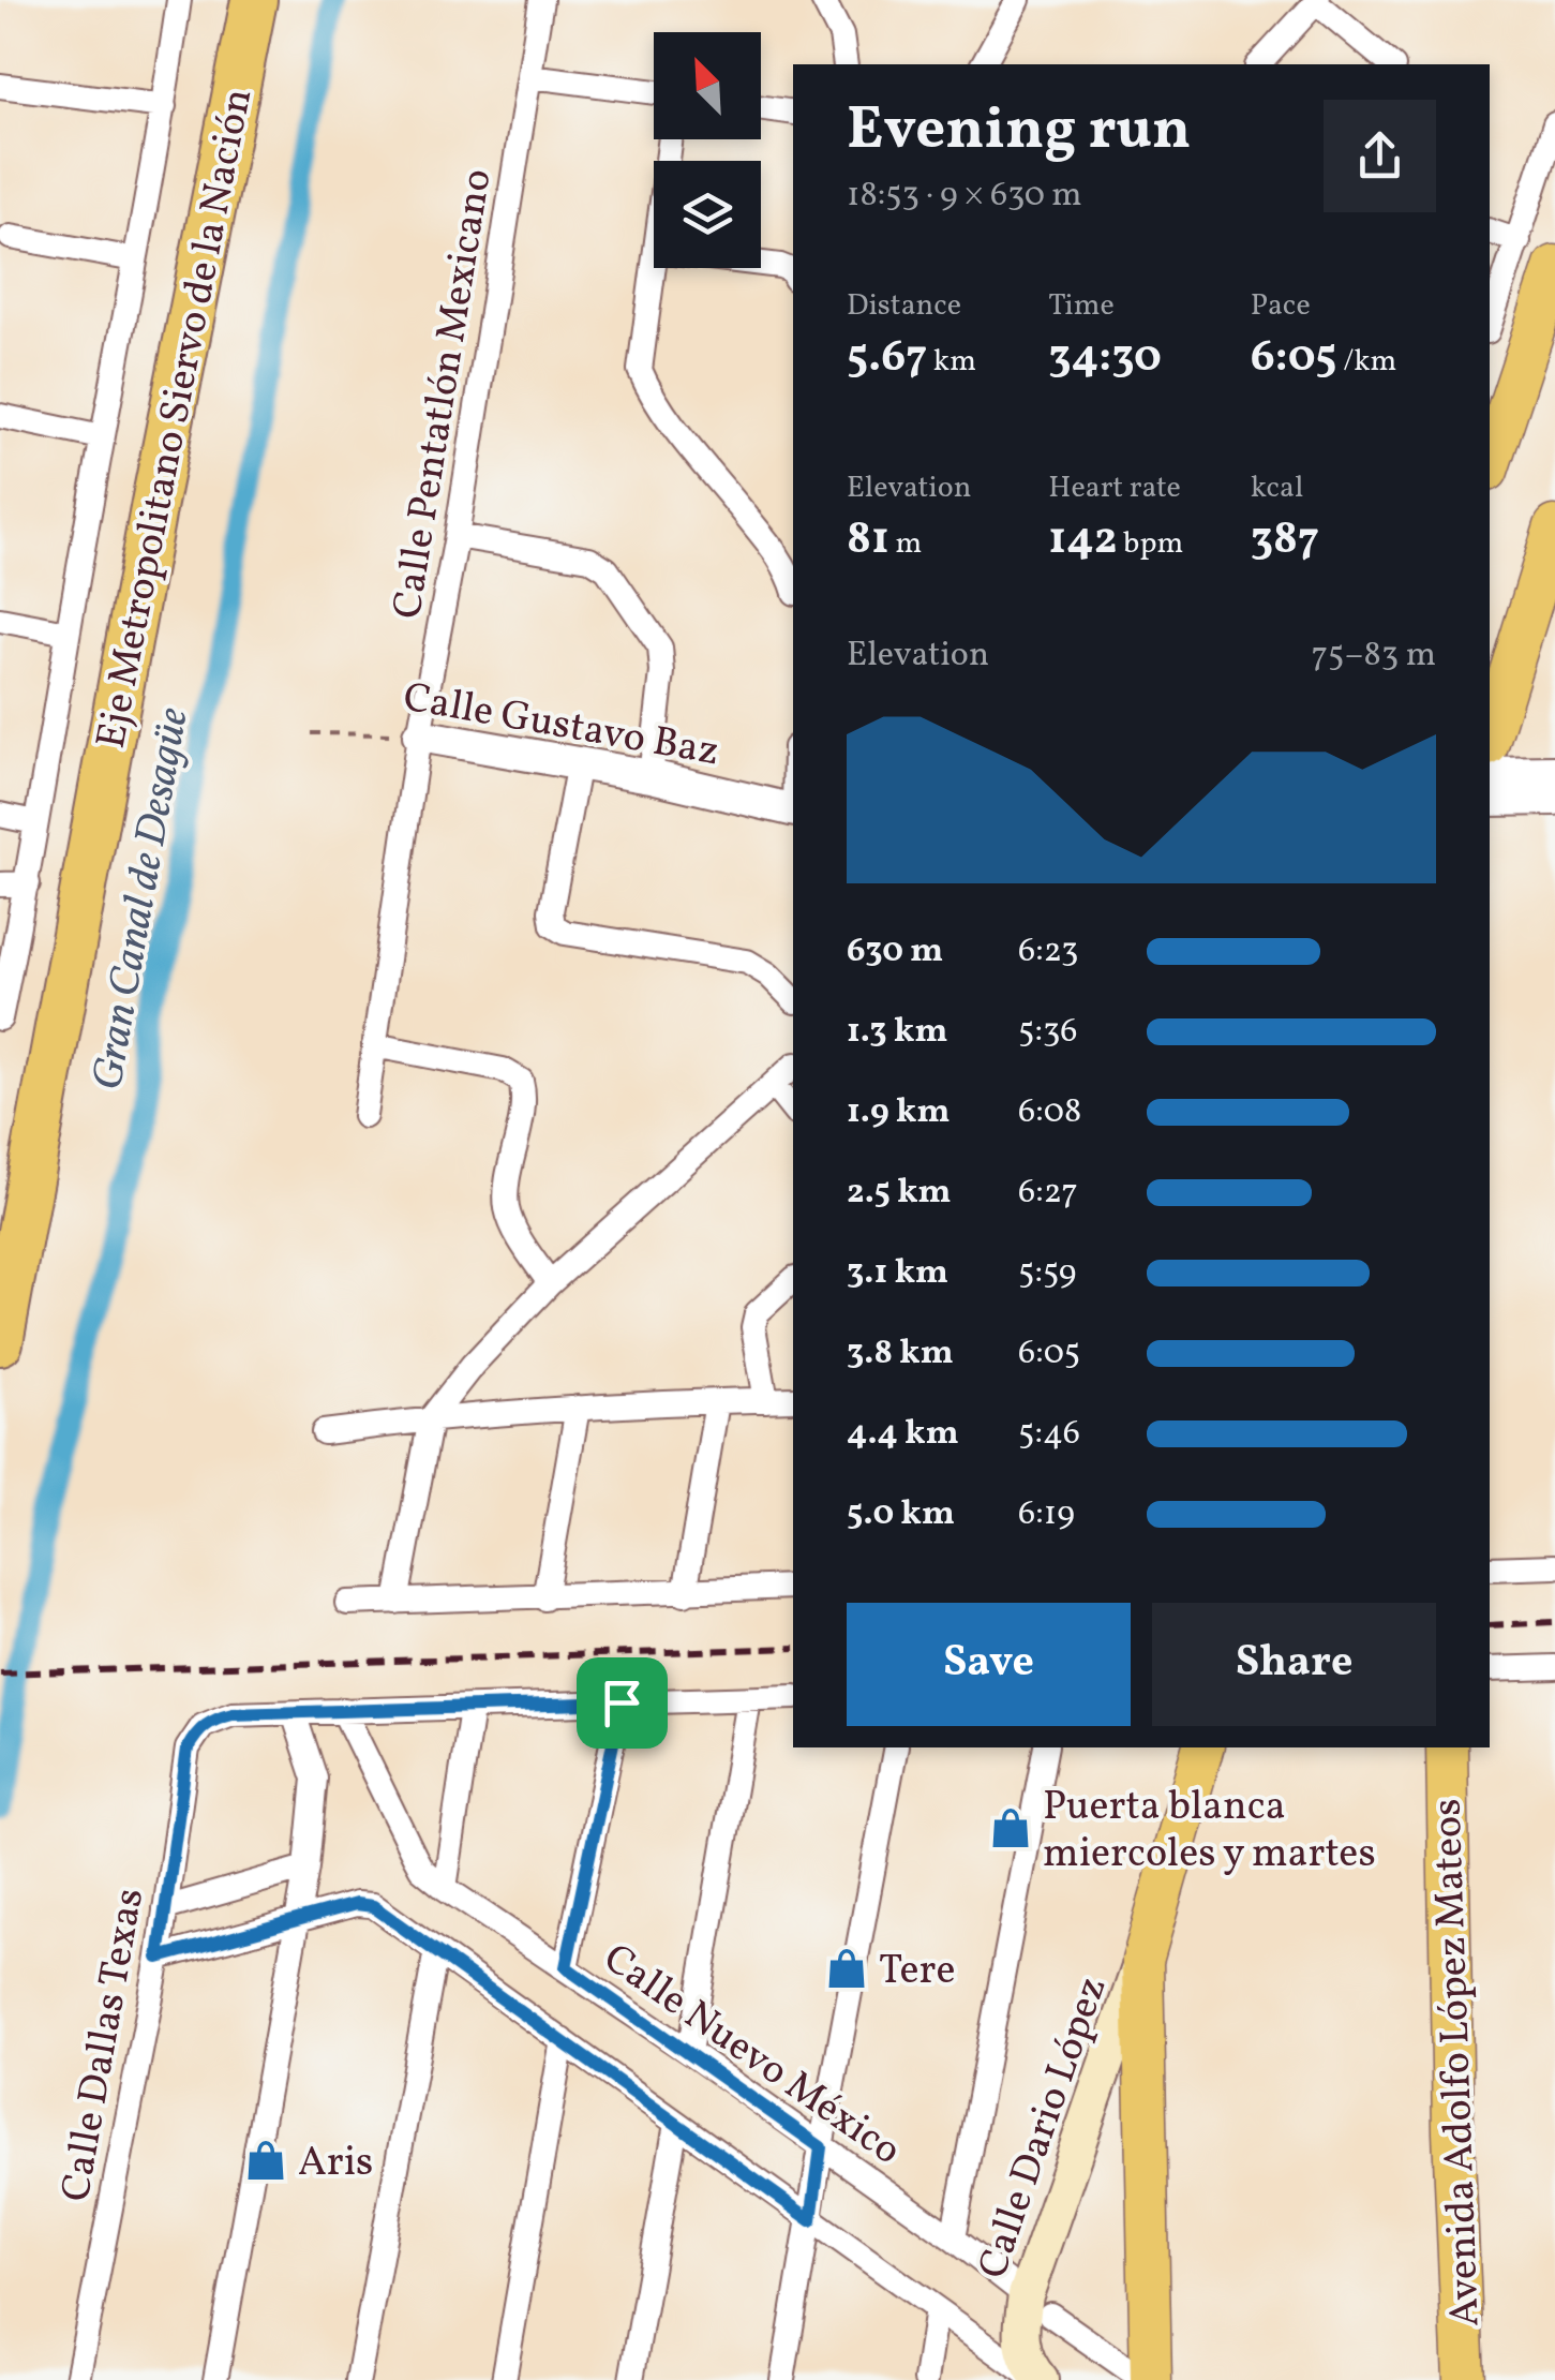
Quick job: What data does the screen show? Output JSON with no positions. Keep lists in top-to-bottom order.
{
  "streets": {
    "highway": ["Eje Metropolitano Siervo de la Nación"],
    "main road": ["Avenida Adolfo López Mateos", "Calle Dario López"],
    "street": [
      "Calle Pentatlón Mexicano",
      "Calle Gustavo Baz",
      "Calle Dallas Texas",
      "Calle Nuevo México"
    ]
  },
  "crossings": [
    ["Calle Pentatlón Mexicano", "Calle Gustavo Baz"],
    ["Calle Nuevo México", "Calle Dario López"]
  ],
  "water": ["Gran Canal de Desagüe"],
  "places": {
    "shop": ["Puerta blanca miercoles y martes", "Tere", "Aris"]
  },
  "north": "top left",
  "page": {
    "heading": ["Evening run", "18:53 · 9 × 630 m"],
    "stats": [
      ["Distance", "5.67 km"],
      ["Time", "34:30"],
      ["Pace", "6:05 /km"],
      ["Elevation", "81 m"],
      ["Heart rate", "142 bpm"],
      ["kcal", "387"]
    ],
    "chart": ["Elevation", "75–83 m"],
    "list": [
      {
        "name": "630 m",
        "note": "6:23"
      },
      {
        "name": "1.3 km",
        "note": "5:36"
      },
      {
        "name": "1.9 km",
        "note": "6:08"
      },
      {
        "name": "2.5 km",
        "note": "6:27"
      },
      {
        "name": "3.1 km",
        "note": "5:59"
      },
      {
        "name": "3.8 km",
        "note": "6:05"
      },
      {
        "name": "4.4 km",
        "note": "5:46"
      },
      {
        "name": "5.0 km",
        "note": "6:19"
      }
    ],
    "buttons": ["Save", "Share"]
  }
}
